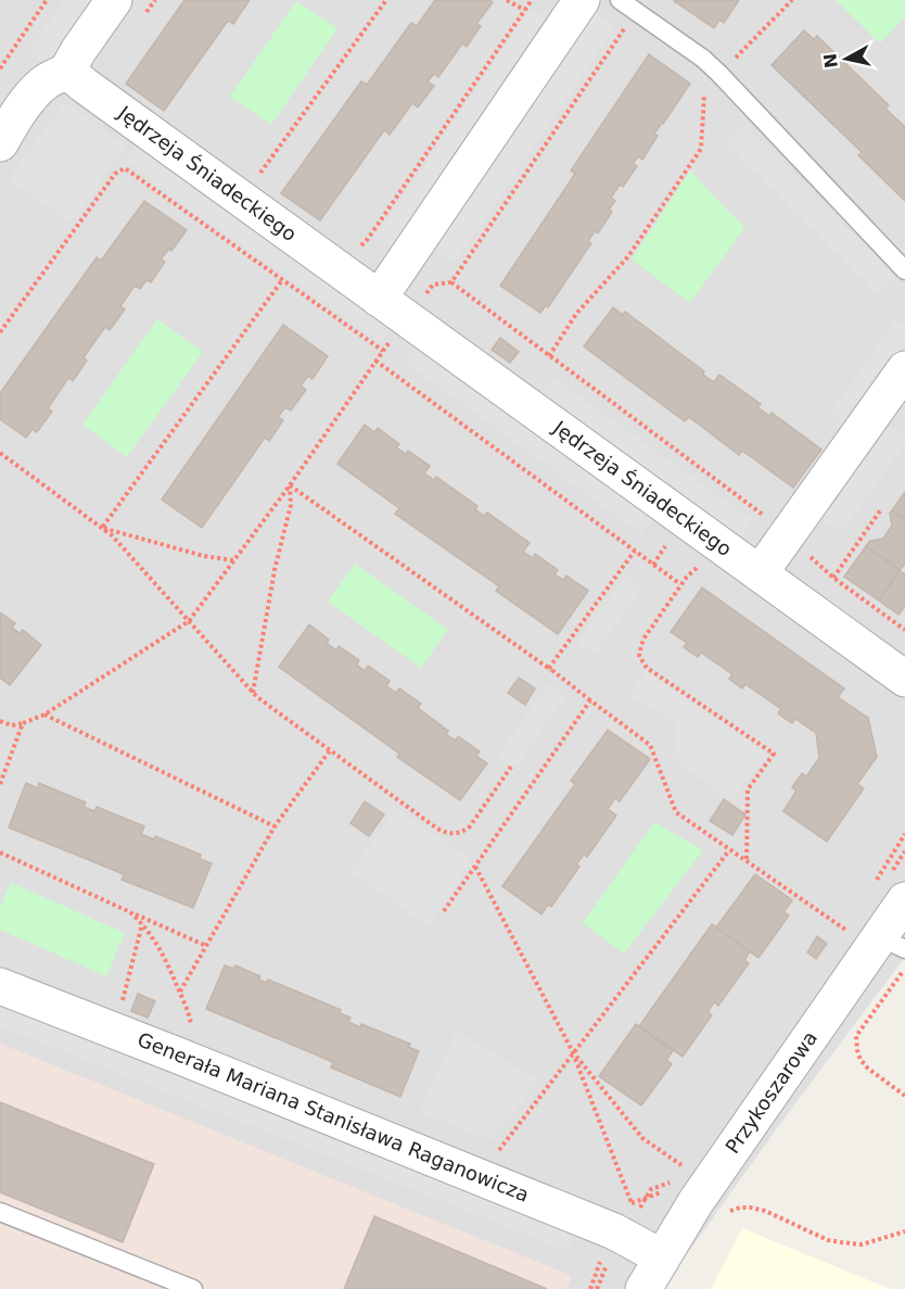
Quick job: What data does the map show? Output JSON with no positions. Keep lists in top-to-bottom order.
{
  "streets": {
    "street": ["Jędrzeja Śniadeckiego", "Przykoszarowa", "Generała Mariana Stanisława Raganowicza"]
  },
  "crossings": [
    ["Przykoszarowa", "Generała Mariana Stanisława Raganowicza"]
  ],
  "north": "left"
}
